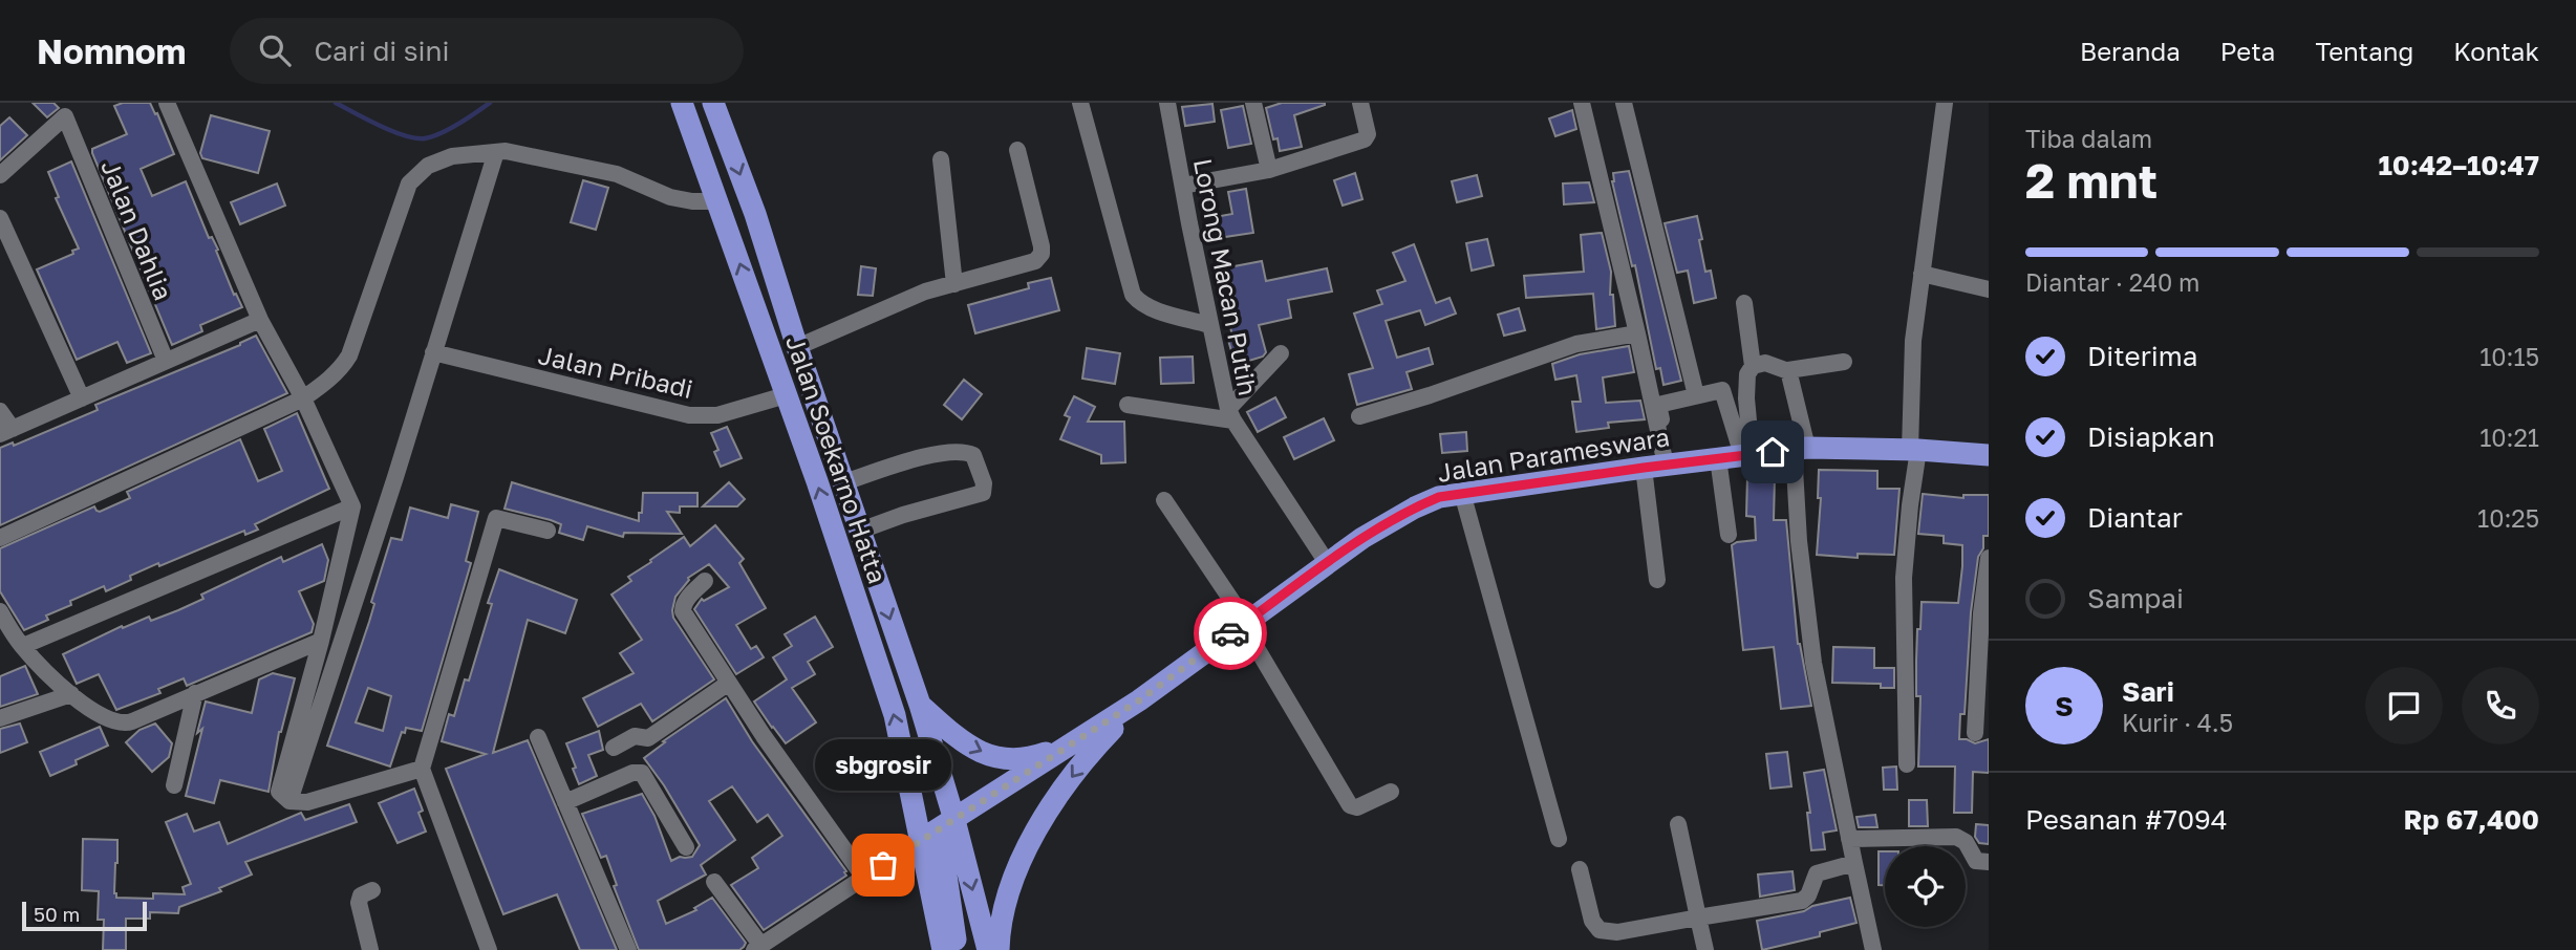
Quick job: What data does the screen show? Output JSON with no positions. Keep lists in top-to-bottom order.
{
  "streets": {
    "highway": ["Jalan Parameswara", "Jalan Soekarno Hatta"],
    "street": ["Jalan Dahlia", "Lorong Macan Putih", "Jalan Pribadi"]
  },
  "crossings": [
    ["Lorong Macan Putih", "Jalan Parameswara"],
    ["Jalan Pribadi", "Jalan Soekarno Hatta"],
    ["Jalan Parameswara", "Jalan Soekarno Hatta"]
  ],
  "places": ["sbgrosir"],
  "scale_bar": "50 m",
  "page": {
    "header": "Nomnom",
    "search": "Cari di sini",
    "nav": [
      "Beranda",
      "Peta",
      "Tentang",
      "Kontak"
    ],
    "heading": ["2 mnt", "Tiba dalam", "10:42–10:47"],
    "panel": [
      "Sari",
      "Kurir · 4.5",
      "Pesanan #7094",
      "Rp 67,400"
    ],
    "bar": "Diantar · 240 m",
    "list": [
      ["Diterima", "10:15"],
      ["Disiapkan", "10:21"],
      ["Diantar", "10:25"],
      "Sampai"
    ],
    "round": "S",
    "bubble": "sbgrosir",
    "scale": "50 m"
  }
}
